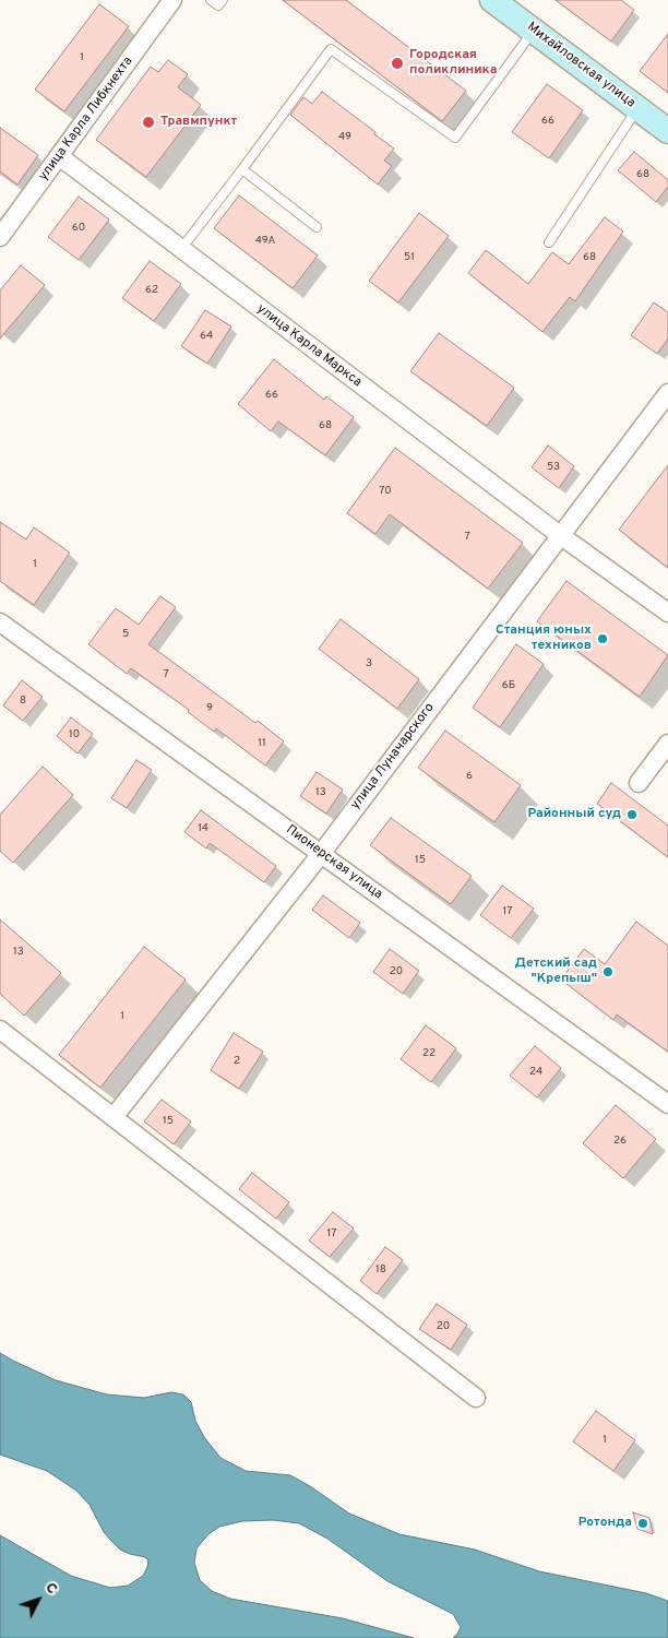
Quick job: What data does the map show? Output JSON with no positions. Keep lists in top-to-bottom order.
{
  "streets": {
    "main road": ["Михайловская улица"],
    "street": [
      "улица Карла Либкнехта",
      "улица Карла Маркса",
      "улица Луначарского",
      "Пионерская улица"
    ]
  },
  "crossings": [
    ["улица Карла Либкнехта", "улица Карла Маркса"],
    ["улица Карла Маркса", "улица Луначарского"],
    ["улица Луначарского", "Пионерская улица"]
  ],
  "places": [
    "Городская поликлиника",
    "Травмпункт",
    "Станция юных техников",
    "Районный суд",
    "Детский сад \"Крепыш\"",
    "Ротонда"
  ],
  "house_numbers": [
    "1",
    "66",
    "49",
    "68",
    "60",
    "49А",
    "51",
    "68",
    "62",
    "64",
    "66",
    "68",
    "53",
    "70",
    "7",
    "1",
    "5",
    "3",
    "7",
    "6Б",
    "8",
    "9",
    "10",
    "11",
    "6",
    "13",
    "14",
    "15",
    "17",
    "13",
    "20",
    "1",
    "22",
    "2",
    "24",
    "15",
    "26",
    "17",
    "18",
    "20",
    "1"
  ],
  "north": "top right"
}
